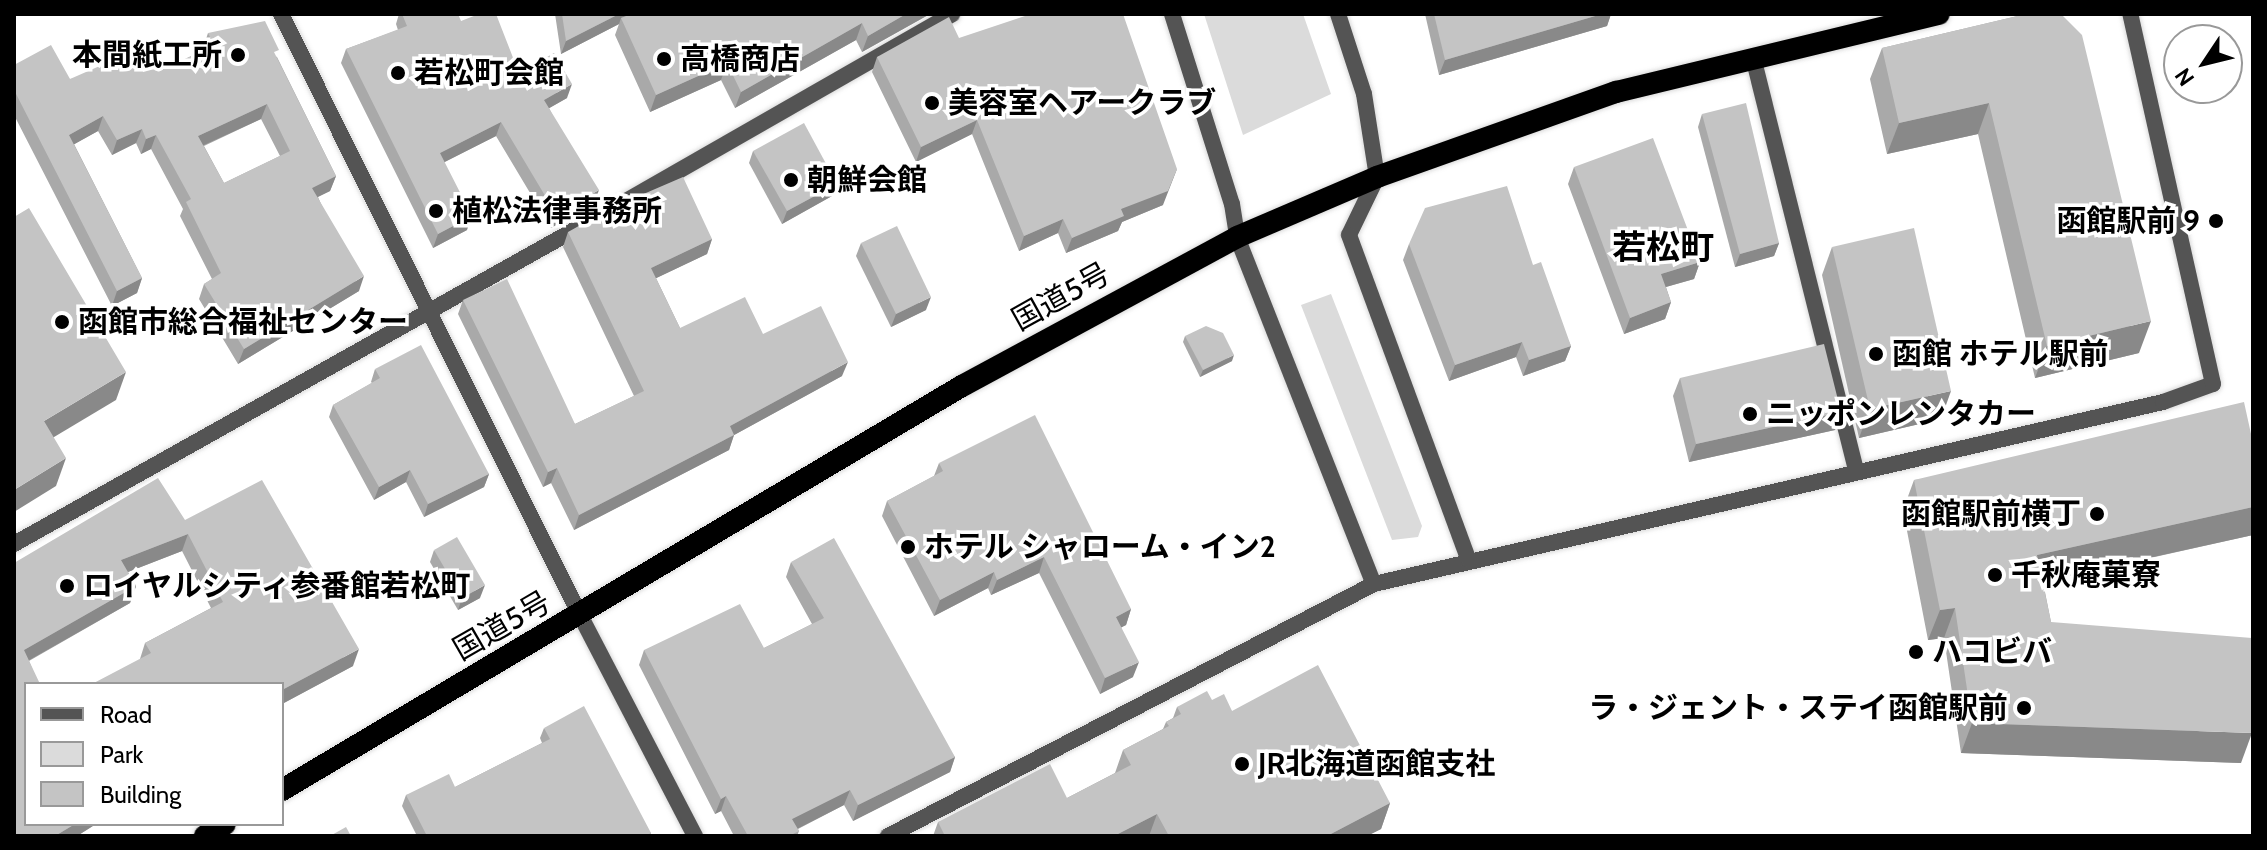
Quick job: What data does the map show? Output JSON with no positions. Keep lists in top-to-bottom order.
{
  "streets": {
    "highway": ["国道5号"]
  },
  "districts": ["若松町"],
  "places": [
    "本間紙工所",
    "高橋商店",
    "若松町会館",
    "美容室ヘアークラブ",
    "朝鮮会館",
    "植松法律事務所",
    "函館駅前 9",
    "函館市総合福祉センター",
    "函館 ホテル駅前",
    "ニッポンレンタカー",
    "函館駅前横丁",
    "ホテル シャローム・イン2",
    "千秋庵菓寮",
    "ロイヤルシティ参番館若松町",
    "ハコビバ",
    "ラ・ジェント・ステイ函館駅前",
    "JR北海道函館支社"
  ],
  "legend": ["Road", "Park", "Building"],
  "north": "bottom left"
}
